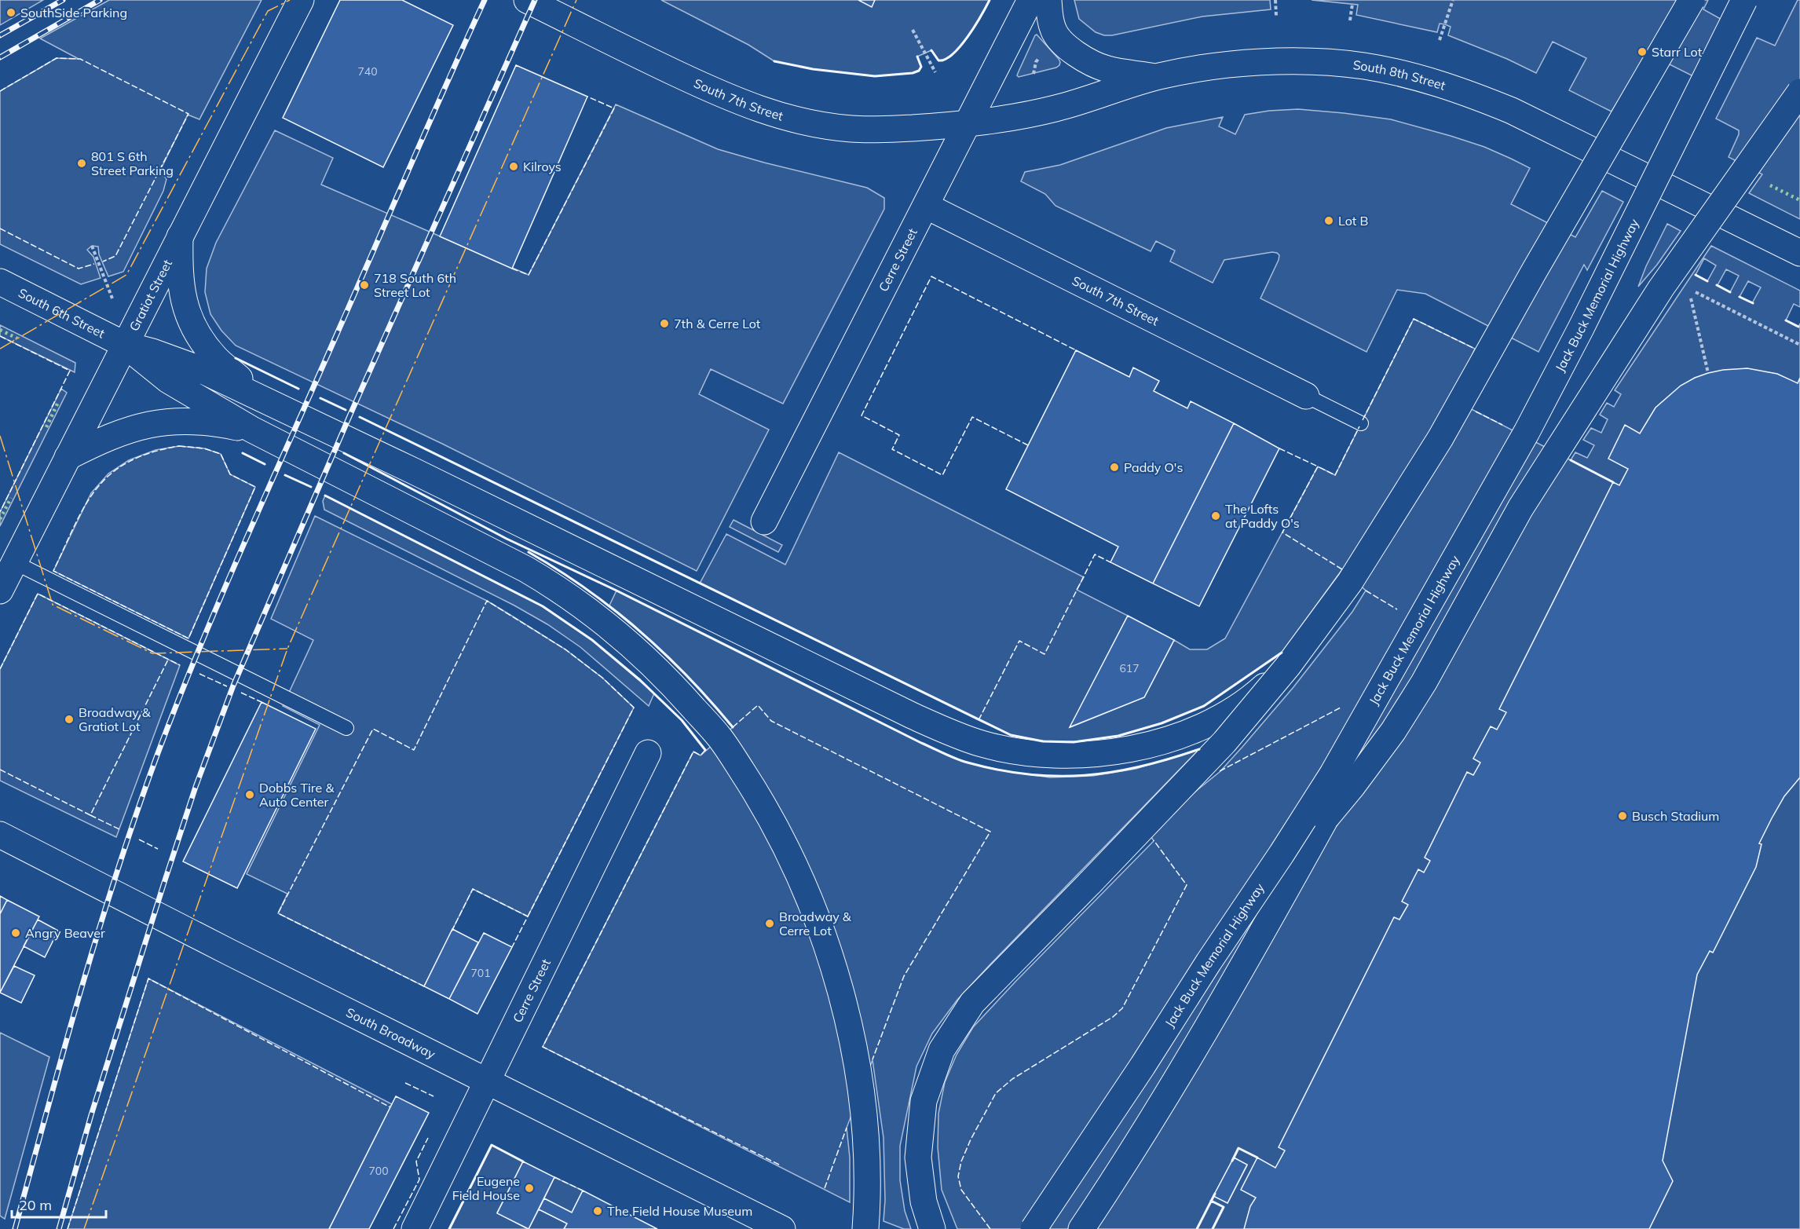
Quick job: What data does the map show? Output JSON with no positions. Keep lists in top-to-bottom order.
{
  "streets": {
    "main road": [
      "South 8th Street",
      "South 7th Street",
      "Cerre Street",
      "Jack Buck Memorial Highway",
      "Gratiot Street",
      "South 6th Street",
      "South Broadway"
    ]
  },
  "crossings": [
    ["South 8th Street", "South 7th Street"],
    ["South 8th Street", "Cerre Street"],
    ["South 7th Street", "Cerre Street"],
    ["Cerre Street", "South Broadway"],
    ["Gratiot Street", "South 6th Street"]
  ],
  "places": [
    "SouthSide Parking",
    "Starr Lot",
    "801 S 6th Street Parking",
    "Kilroys",
    "Lot B",
    "718 South 6th Street Lot",
    "7th & Cerre Lot",
    "Paddy O's",
    "The Lofts at Paddy O's",
    "Broadway & Gratiot Lot",
    "Dobbs Tire & Auto Center",
    "Busch Stadium",
    "Broadway & Cerre Lot",
    "Angry Beaver",
    "Eugene Field House",
    "The Field House Museum"
  ],
  "house_numbers": [
    "740",
    "617",
    "701",
    "700"
  ],
  "scale_bar": "20 m"
}
